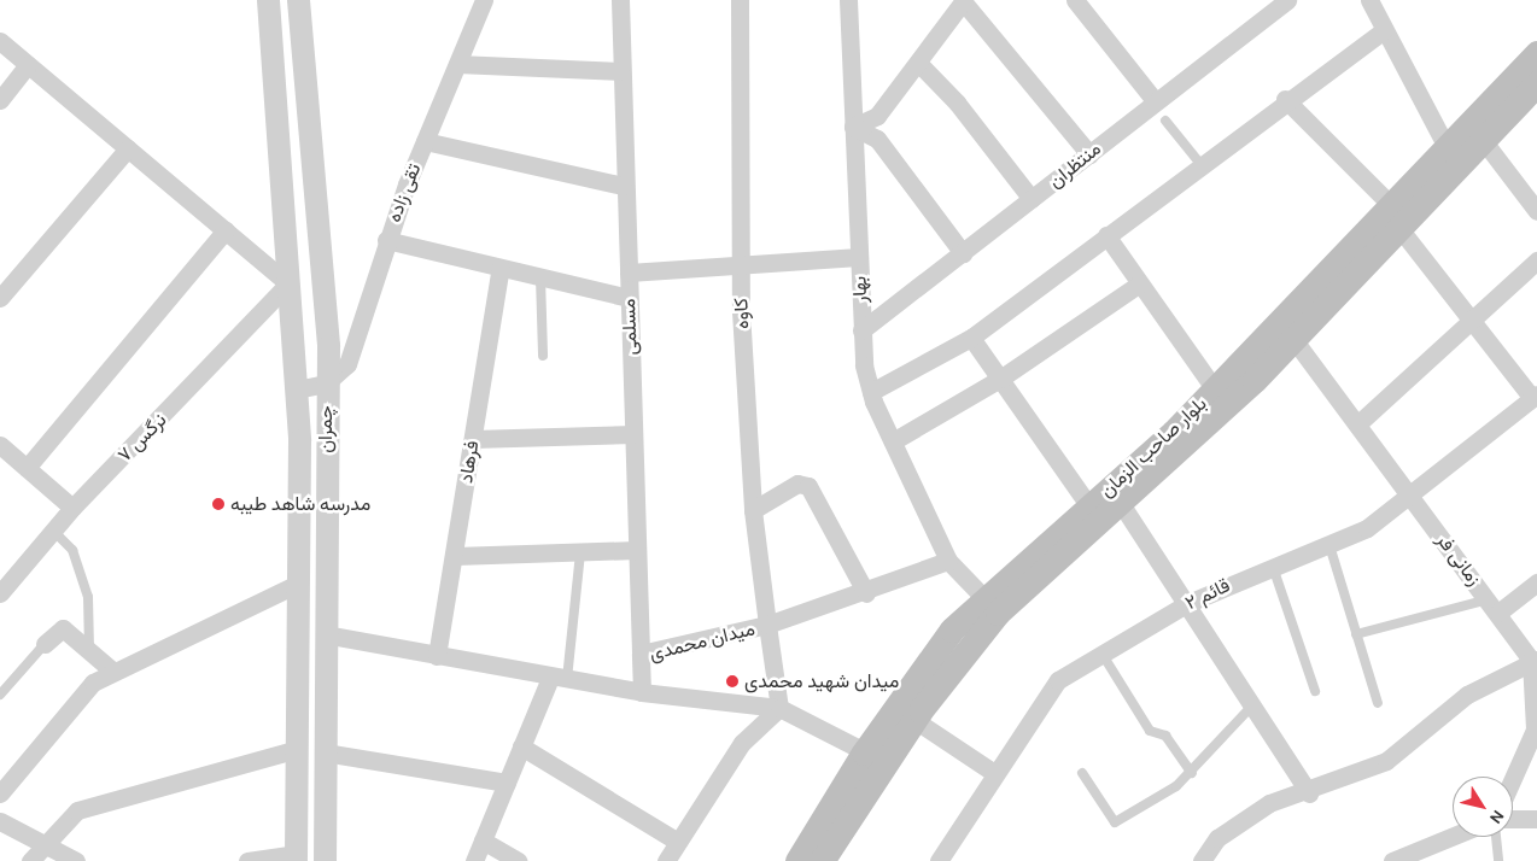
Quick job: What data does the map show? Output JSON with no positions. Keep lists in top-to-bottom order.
{
  "streets": {
    "main road": ["بلوار صاحب الزمان"],
    "street": [
      "منتظران",
      "تقی زاده",
      "بهار",
      "کاوه",
      "مسلمی",
      "چمران",
      "نرگس ۷",
      "فرهاد",
      "زمانی فر",
      "قائم ۲",
      "میدان محمدی"
    ]
  },
  "crossings": [
    ["منتظران", "بهار"],
    ["تقی زاده", "چمران"],
    ["بهار", "بلوار صاحب الزمان"],
    ["کاوه", "میدان محمدی"],
    ["مسلمی", "میدان محمدی"],
    ["چمران", "نرگس ۷"],
    ["بلوار صاحب الزمان", "زمانی فر"],
    ["زمانی فر", "قائم ۲"]
  ],
  "places": ["مدرسه شاهد طیبه", "میدان شهید محمدی"],
  "north": "bottom right"
}
